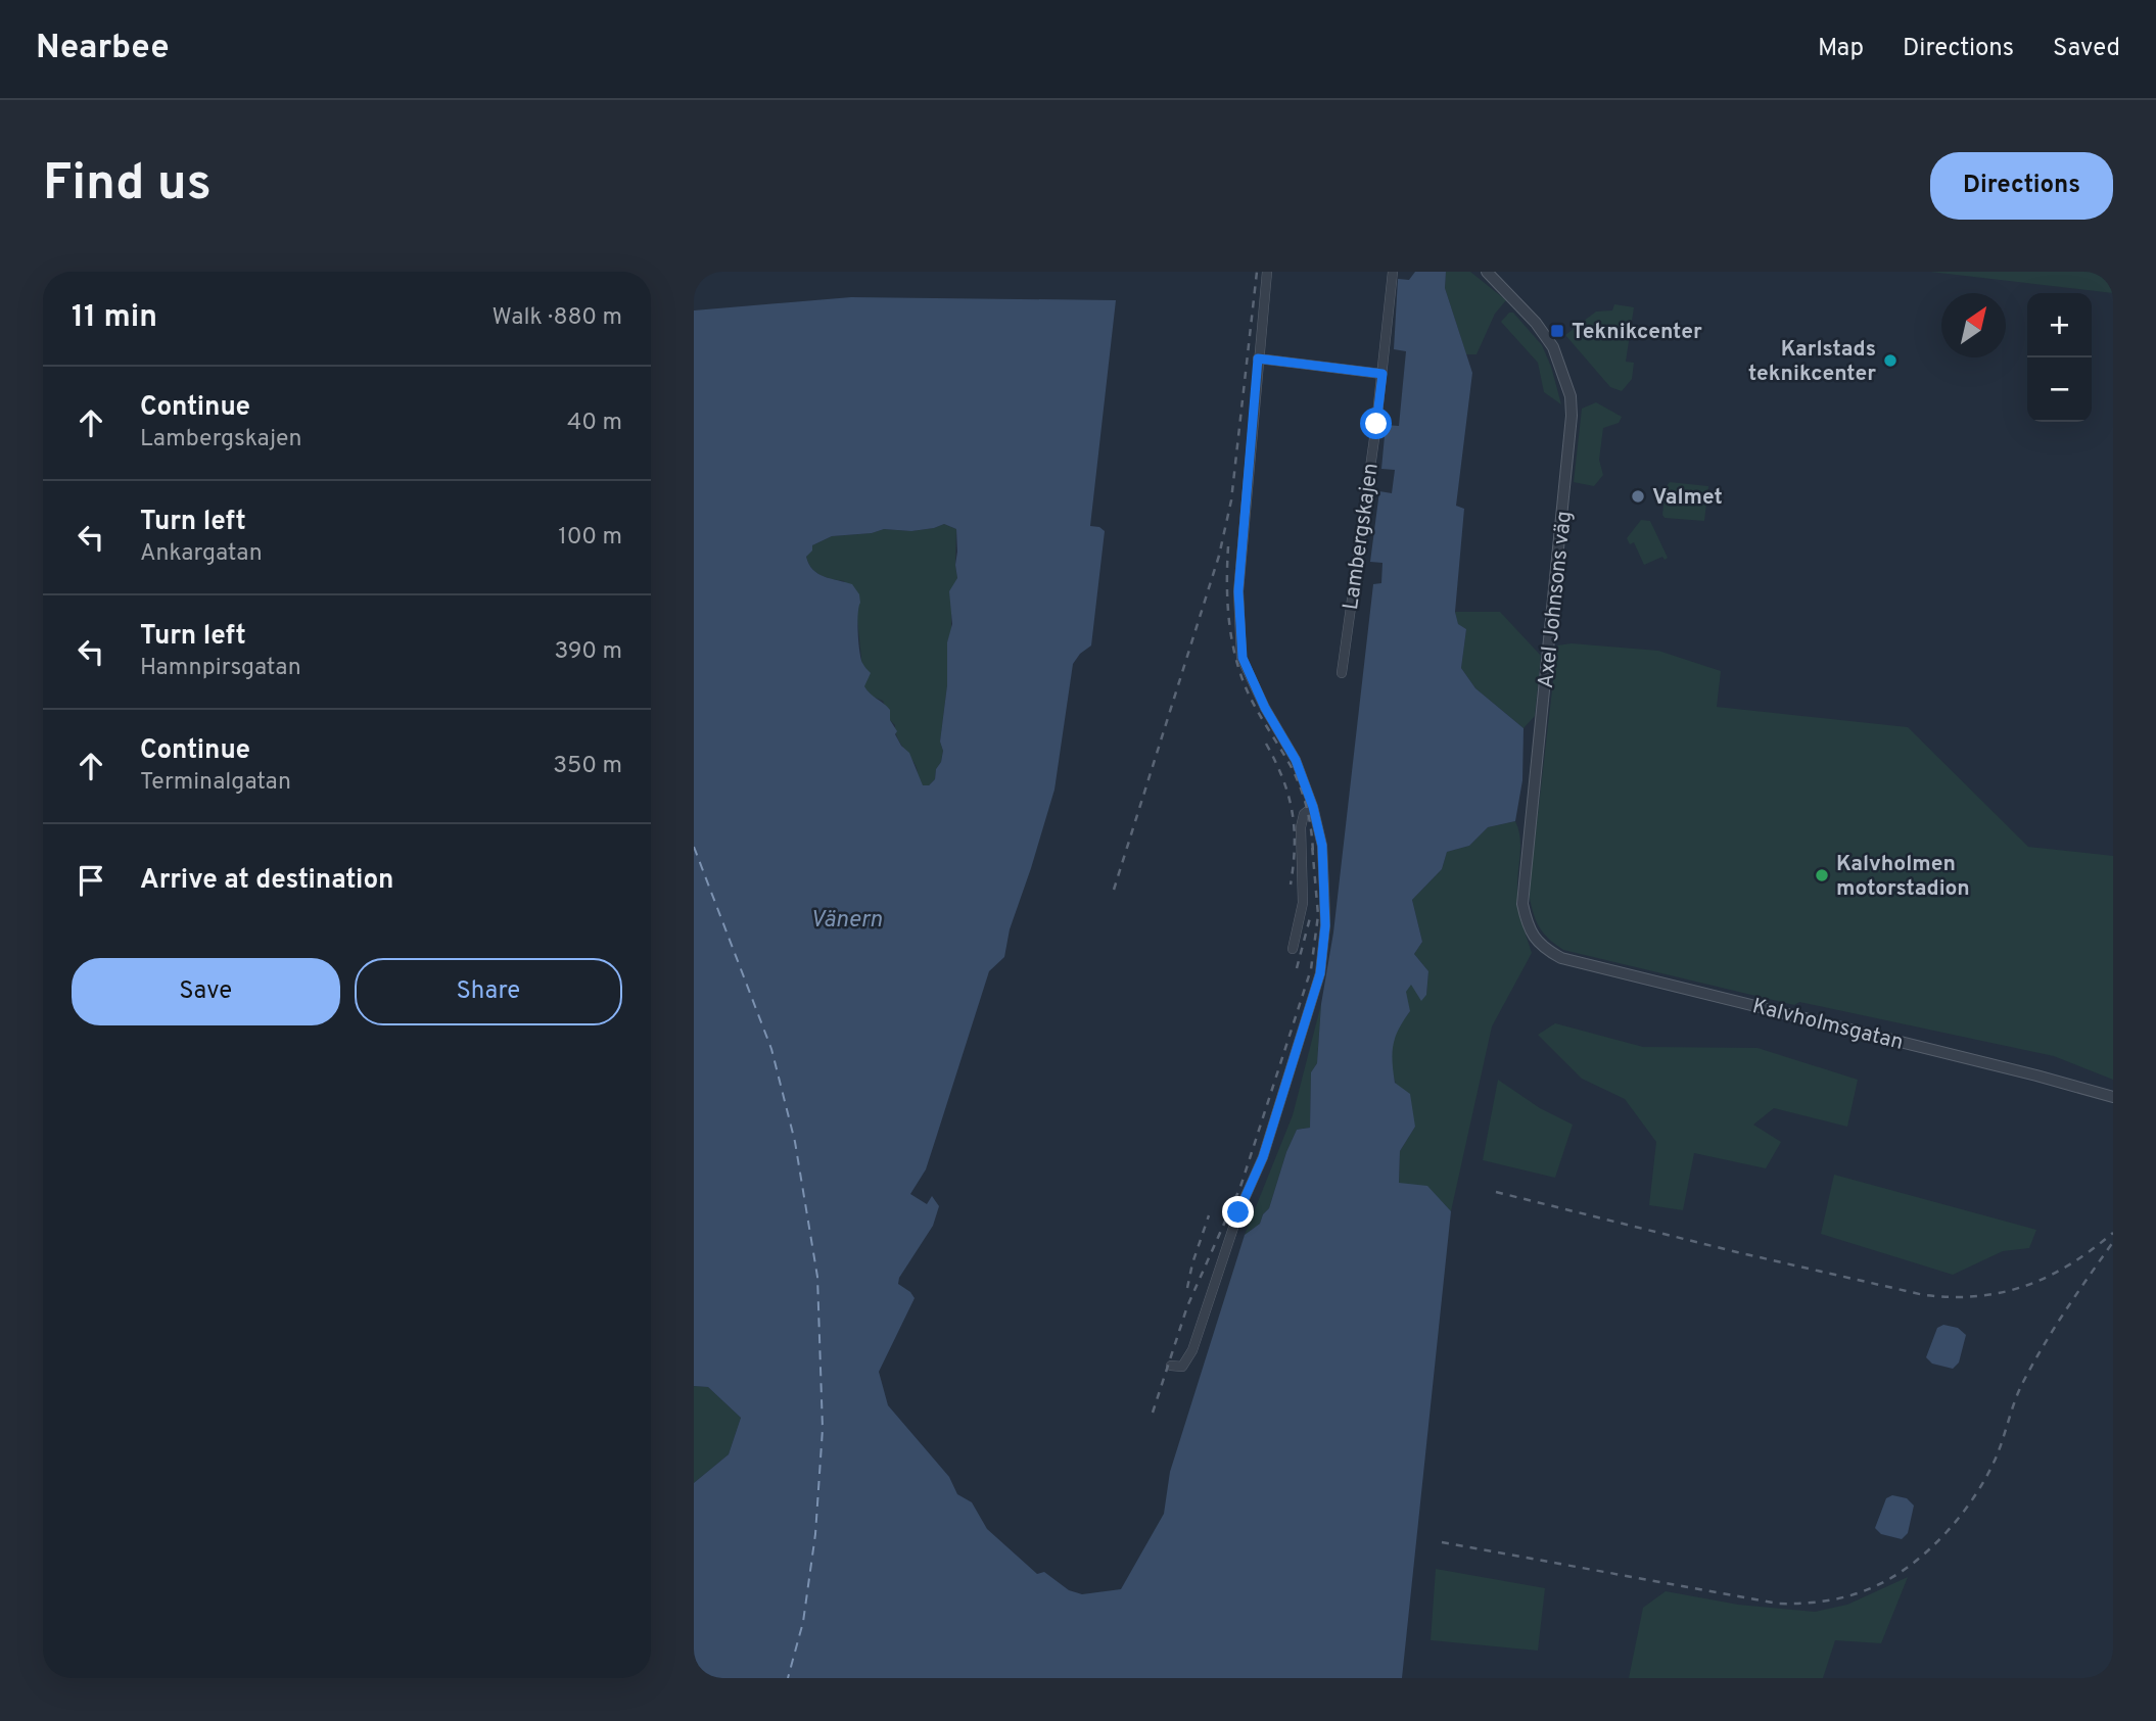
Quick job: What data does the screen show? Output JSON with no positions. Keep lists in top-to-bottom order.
{
  "streets": {
    "street": ["Lambergskajen", "Axel Johnsons väg", "Kalvholmsgatan"]
  },
  "crossings": [
    ["Axel Johnsons väg", "Kalvholmsgatan"]
  ],
  "water": ["Vänern"],
  "places": {
    "transit": ["Teknikcenter"],
    "other": ["Karlstads teknikcenter", "Valmet", "Kalvholmen motorstadion"]
  },
  "north": "top right",
  "page": {
    "header": "Nearbee",
    "nav": ["Map", "Directions", "Saved"],
    "buttons": [
      "Directions",
      ["Save", "Share"]
    ],
    "title": "Find us",
    "heading": ["11 min", "Walk · 880 m"],
    "map_buttons": ["+", "−"],
    "list": [
      ["Continue", "Lambergskajen", "40 m"],
      ["Turn left", "Ankargatan", "100 m"],
      ["Turn left", "Hamnpirsgatan", "390 m"],
      ["Continue", "Terminalgatan", "350 m"],
      "Arrive at destination"
    ]
  }
}
